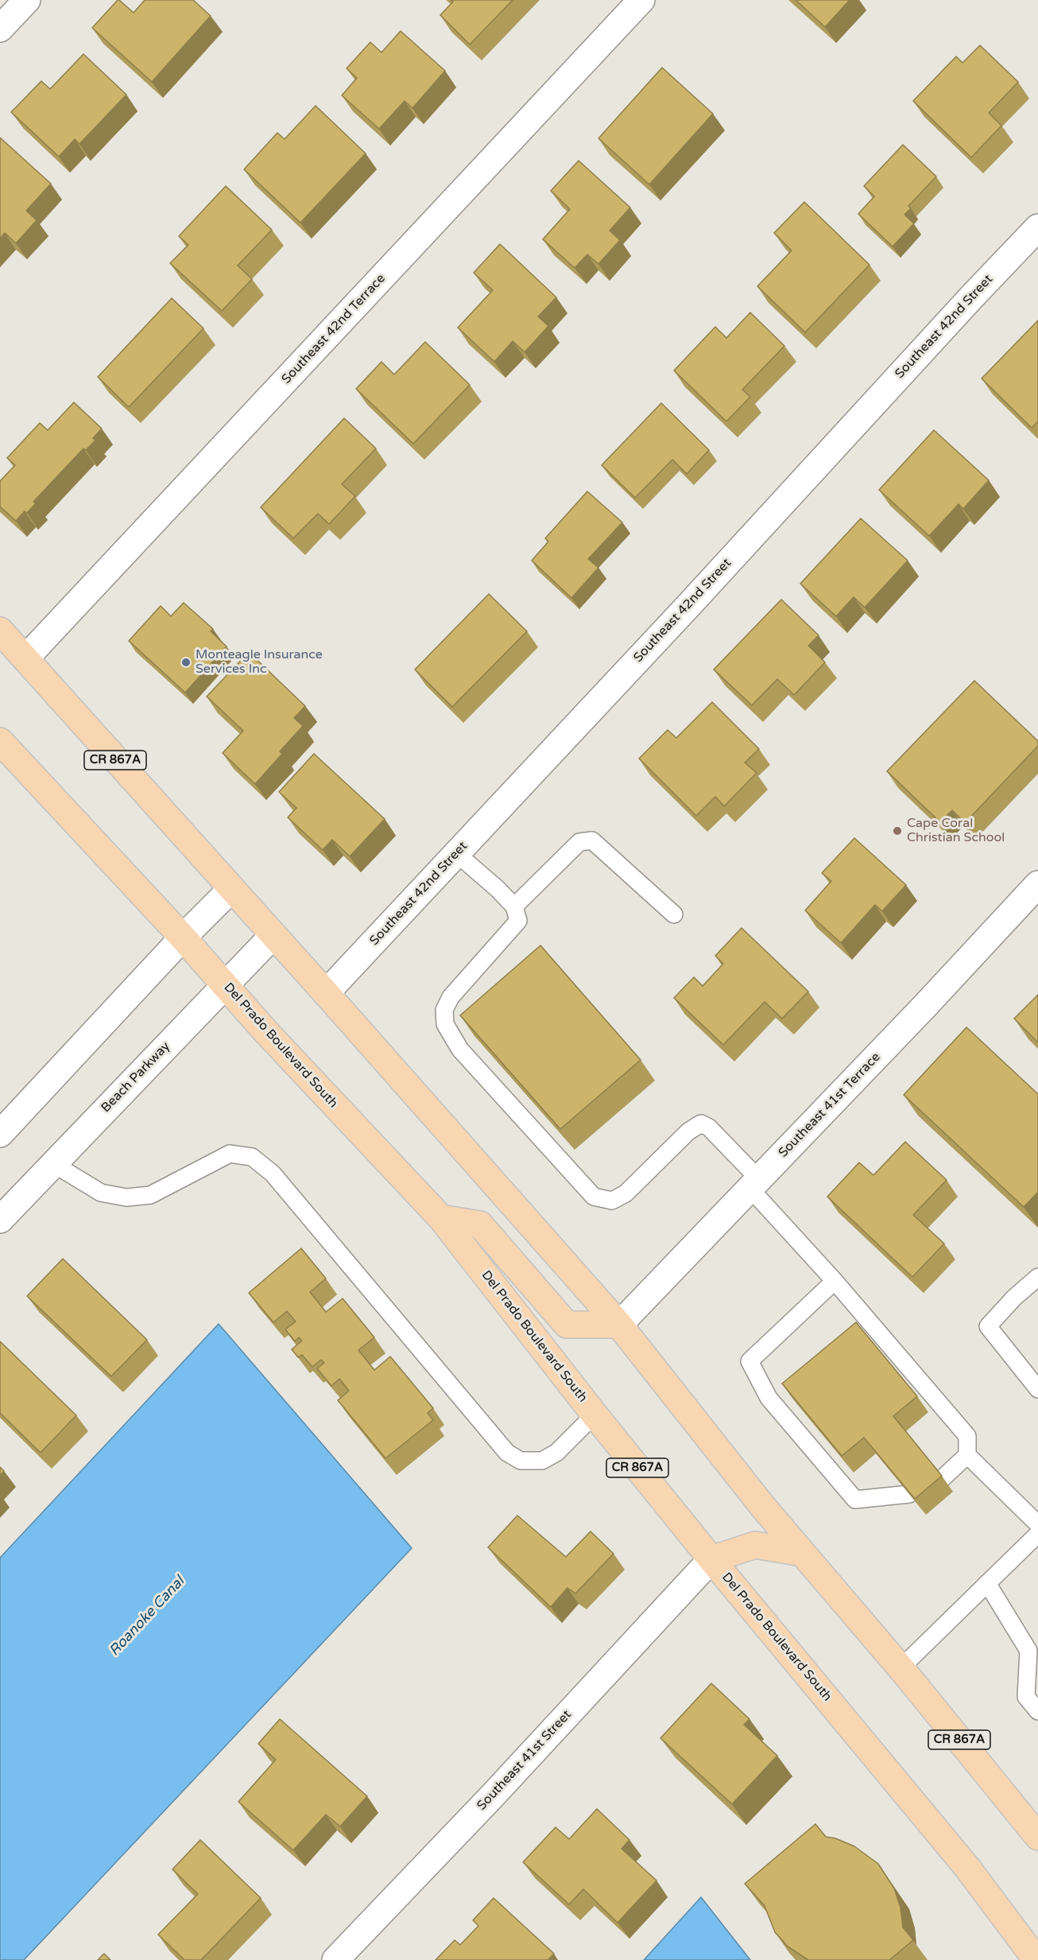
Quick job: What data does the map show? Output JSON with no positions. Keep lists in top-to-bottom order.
{
  "streets": {
    "main road": ["CR 867A", "Del Prado Boulevard South"],
    "street": [
      "Southeast 42nd Street",
      "Southeast 42nd Terrace",
      "Beach Parkway",
      "Southeast 41st Terrace",
      "Southeast 41st Street"
    ]
  },
  "crossings": [
    ["Southeast 42nd Street", "CR 867A"],
    ["Southeast 42nd Terrace", "CR 867A"],
    ["CR 867A", "Beach Parkway"],
    ["CR 867A", "Southeast 41st Terrace"],
    ["Del Prado Boulevard South", "Beach Parkway"],
    ["Del Prado Boulevard South", "Southeast 41st Street"]
  ],
  "water": ["Roanoke Canal"],
  "places": ["Monteagle Insurance Services Inc", "Cape Coral Christian School"]
}
